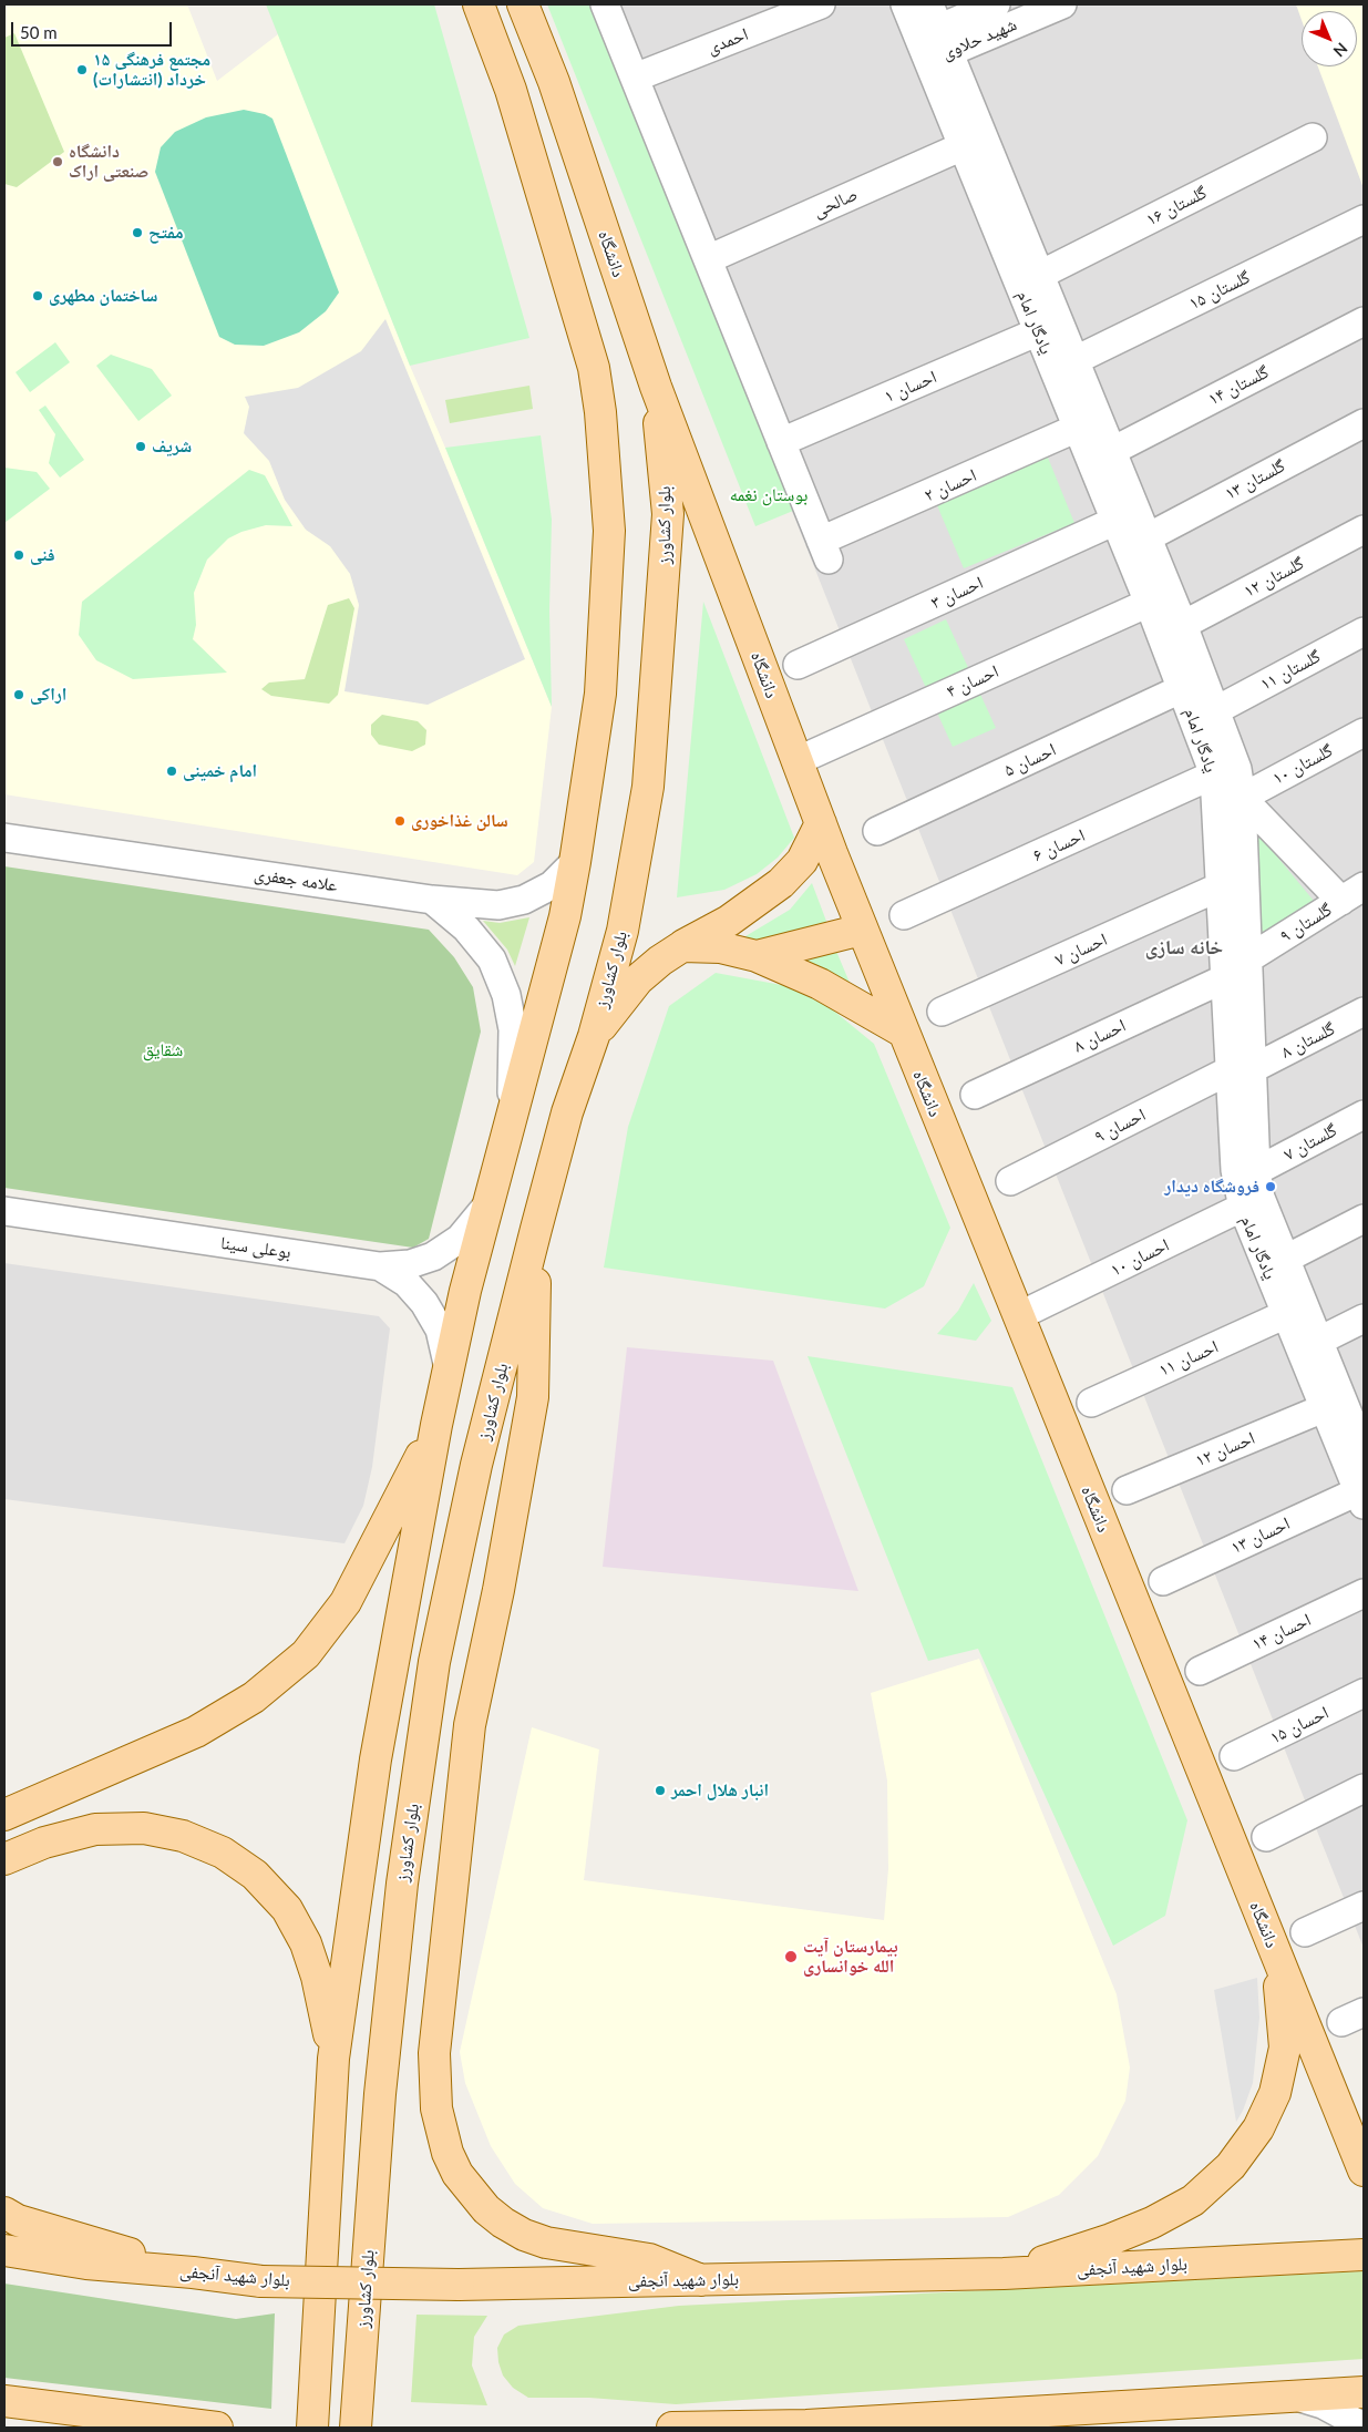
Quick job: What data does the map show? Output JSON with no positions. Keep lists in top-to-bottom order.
{
  "streets": {
    "main road": ["دانشگاه", "بلوار کشاورز", "بلوار شهید آنجفی"],
    "street": [
      "شهید حلاوی",
      "احمدی",
      "صالحی",
      "گلستان ۱۶",
      "گلستان ۱۵",
      "یادگار امام",
      "گلستان ۱۴",
      "احسان ۱",
      "گلستان ۱۳",
      "احسان ۲",
      "گلستان ۱۲",
      "احسان ۳",
      "گلستان ۱۱",
      "احسان ۴",
      "احسان ۵",
      "گلستان ۱۰",
      "احسان ۶",
      "علامه جعفری",
      "گلستان ۹",
      "احسان ۷",
      "احسان ۸",
      "گلستان ۸",
      "احسان ۹",
      "گلستان ۷",
      "بوعلی سینا",
      "احسان ۱۰",
      "احسان ۱۱",
      "احسان ۱۲",
      "احسان ۱۳",
      "احسان ۱۴",
      "احسان ۱۵"
    ]
  },
  "crossings": [
    ["شهید حلاوی", "یادگار امام"],
    ["صالحی", "یادگار امام"],
    ["گلستان ۱۶", "یادگار امام"],
    ["دانشگاه", "بلوار کشاورز"],
    ["دانشگاه", "احسان ۴"],
    ["دانشگاه", "احسان ۱۰"],
    ["گلستان ۱۵", "یادگار امام"],
    ["یادگار امام", "گلستان ۱۴"],
    ["یادگار امام", "احسان ۱"],
    ["یادگار امام", "گلستان ۱۳"],
    ["یادگار امام", "احسان ۲"],
    ["یادگار امام", "گلستان ۱۲"],
    ["یادگار امام", "احسان ۳"],
    ["یادگار امام", "گلستان ۱۱"],
    ["یادگار امام", "احسان ۴"],
    ["یادگار امام", "احسان ۵"],
    ["یادگار امام", "گلستان ۱۰"],
    ["یادگار امام", "احسان ۶"],
    ["یادگار امام", "گلستان ۹"],
    ["یادگار امام", "احسان ۷"],
    ["یادگار امام", "احسان ۸"],
    ["یادگار امام", "گلستان ۸"],
    ["یادگار امام", "احسان ۹"],
    ["یادگار امام", "گلستان ۷"],
    ["یادگار امام", "احسان ۱۰"],
    ["یادگار امام", "احسان ۱۱"],
    ["یادگار امام", "احسان ۱۲"],
    ["یادگار امام", "احسان ۱۳"],
    ["احسان ۱", "احسان ۲"],
    ["گلستان ۸", "احسان ۹"]
  ],
  "districts": ["خانه سازی"],
  "parks": ["بوستان نغمه", "شقایق"],
  "places": [
    "مجتمع فرهنگی ۱۵ خرداد (انتشارات)",
    "دانشگاه صنعتی اراک",
    "مفتح",
    "ساختمان مطهری",
    "شریف",
    "فنی",
    "اراکی",
    "امام خمینی",
    "سالن غذاخوری",
    "فروشگاه دیدار",
    "انبار هلال احمر",
    "بیمارستان آیت الله خوانساری"
  ],
  "scale_bar": "50 m",
  "north": "bottom right"
}
